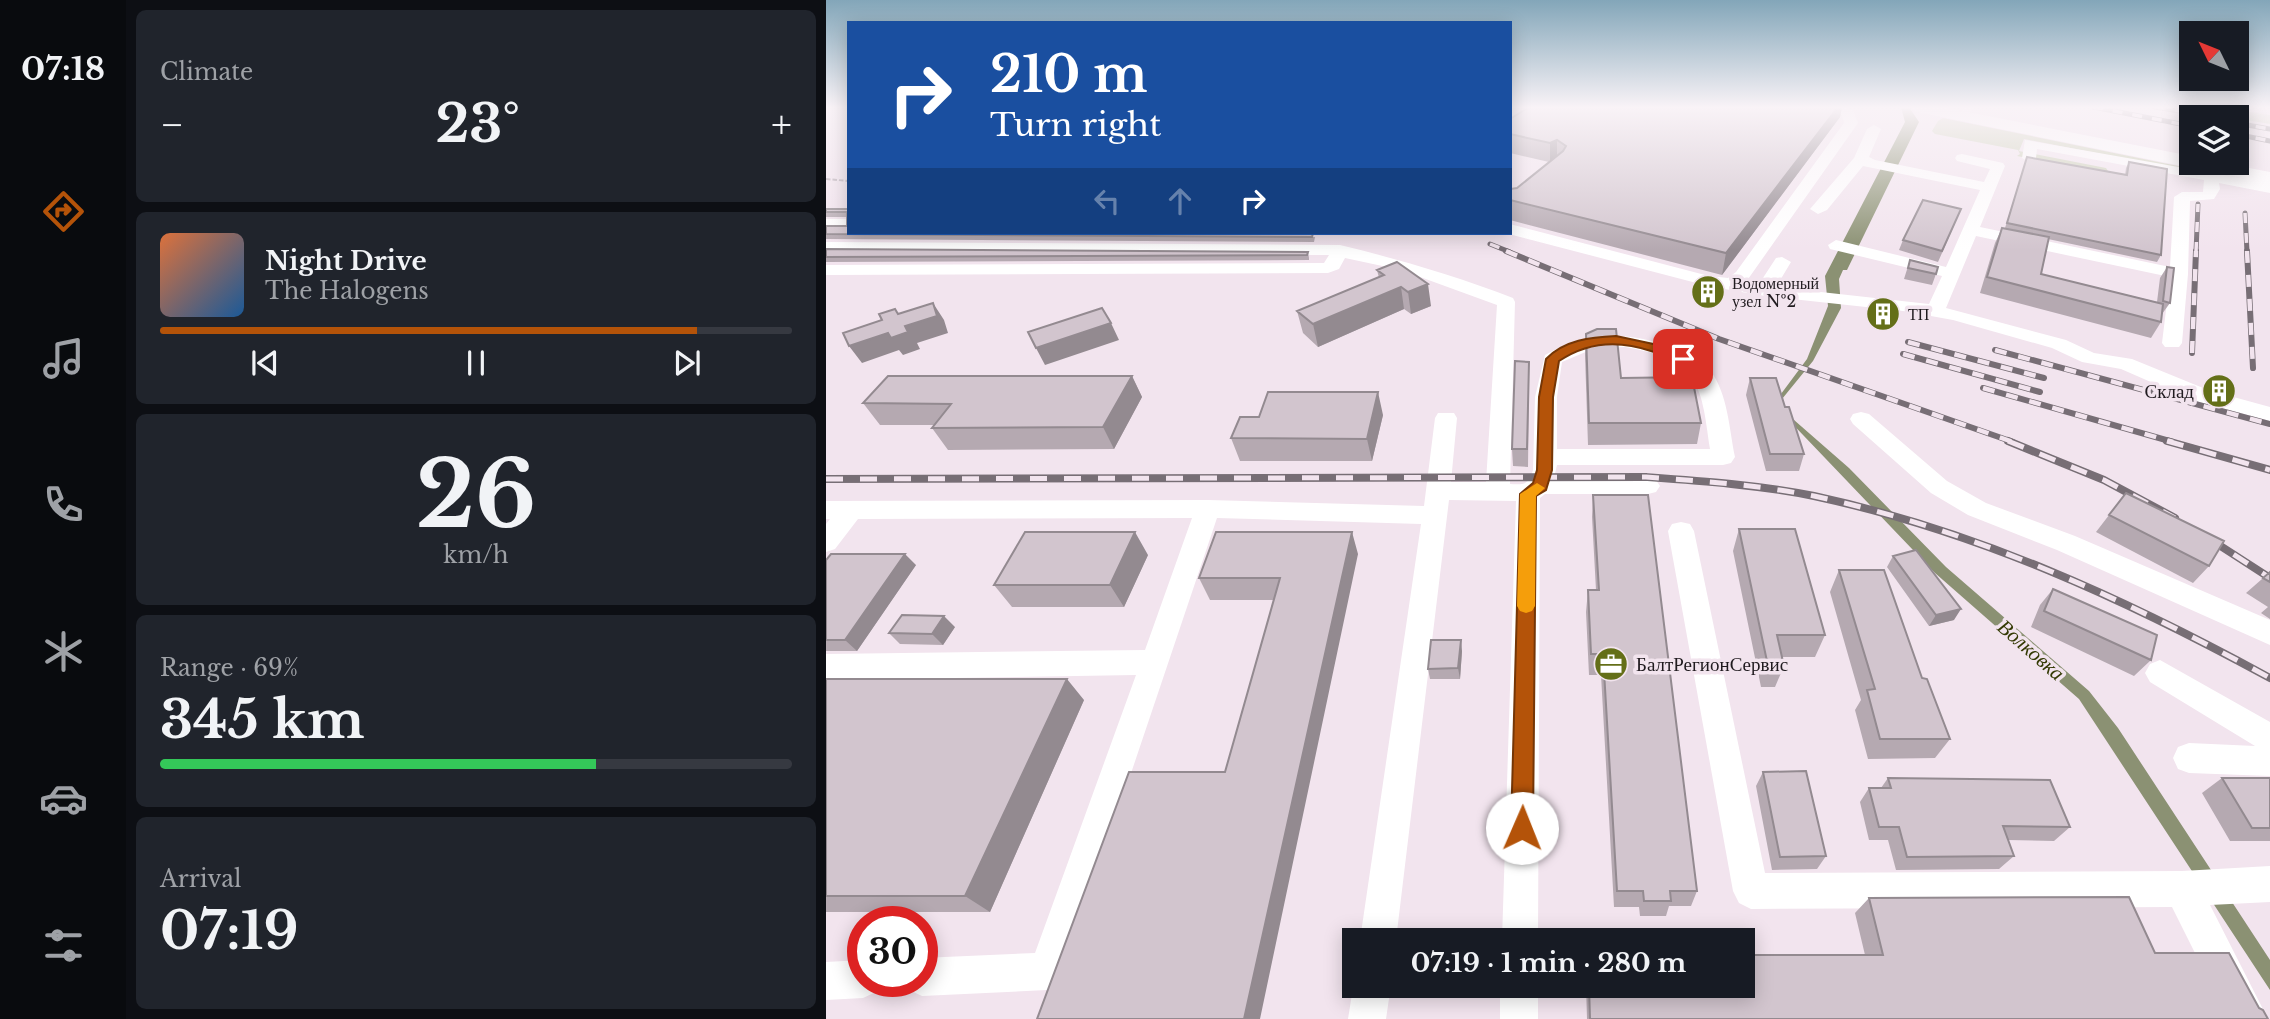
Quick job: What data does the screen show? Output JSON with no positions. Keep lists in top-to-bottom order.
{
  "water": ["Волковка"],
  "places": {
    "building": ["Водомерный узел №2", "ТП", "Склад"],
    "office": ["БалтРегионСервис"]
  },
  "north": "top left",
  "page": {
    "tabs": "07:18",
    "tile": [
      "Climate",
      ["26", "km/h"],
      ["Range · 69%", "345 km"],
      ["Arrival", "07:19"]
    ],
    "turn": ["210 m", "Turn right"],
    "heat": ["−", "23°", "+"],
    "song": ["Night Drive", "The Halogens"],
    "limit": "30",
    "trip": "07:19 · 1 min · 280 m"
  }
}
